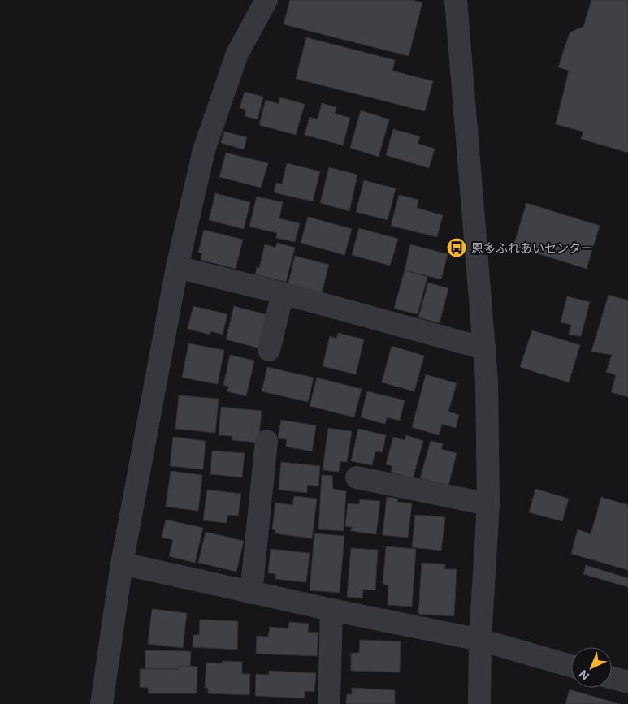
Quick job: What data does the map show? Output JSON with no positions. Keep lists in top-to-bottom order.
{
  "places": {
    "bus stop": ["恩多ふれあいセンター"]
  },
  "north": "bottom left"
}
